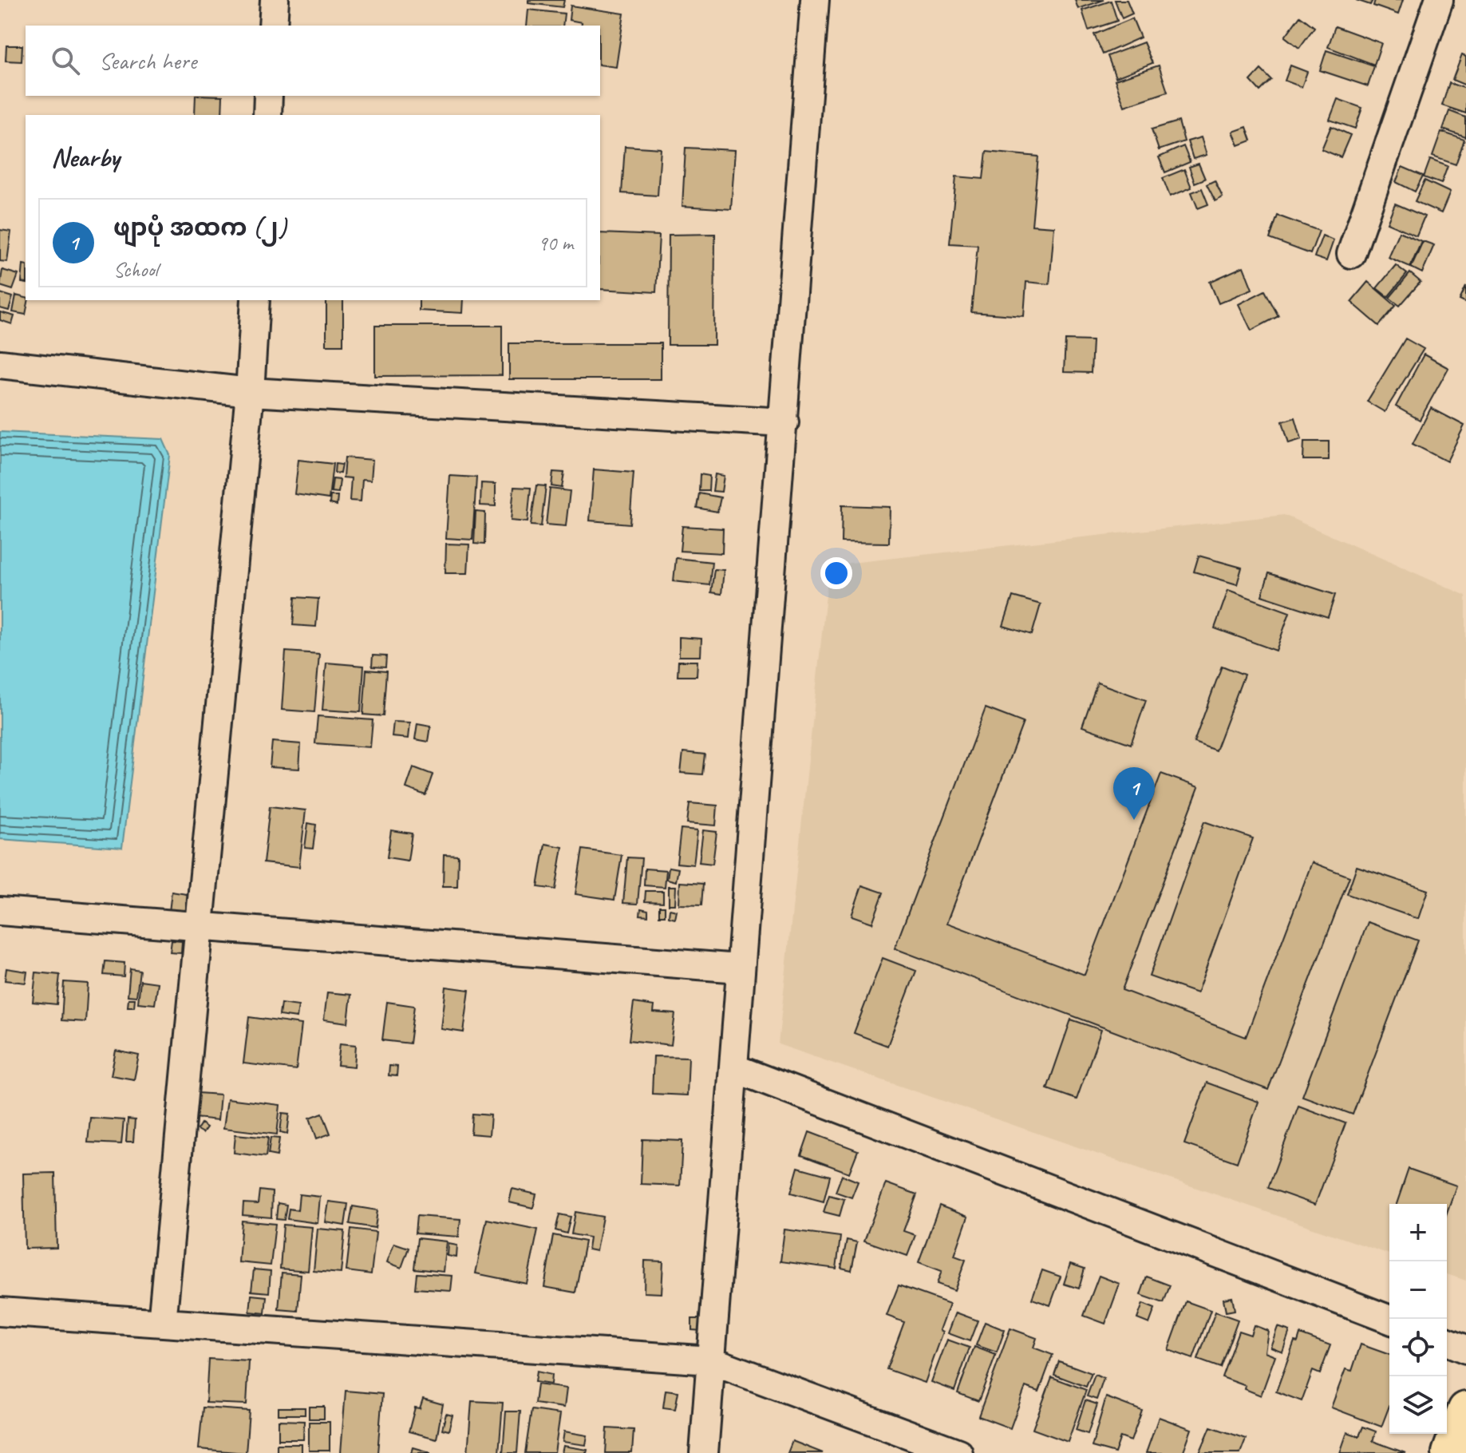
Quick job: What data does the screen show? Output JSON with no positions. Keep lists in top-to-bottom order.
{
  "page": {
    "search": "Search here",
    "heading": "Nearby",
    "list": [
      {
        "mark": "1",
        "name": "ဖျာပုံ အထက (၂)",
        "note": "School",
        "value": "90 m"
      }
    ],
    "pins": "1",
    "map_buttons": ["+", "−"]
  }
}
